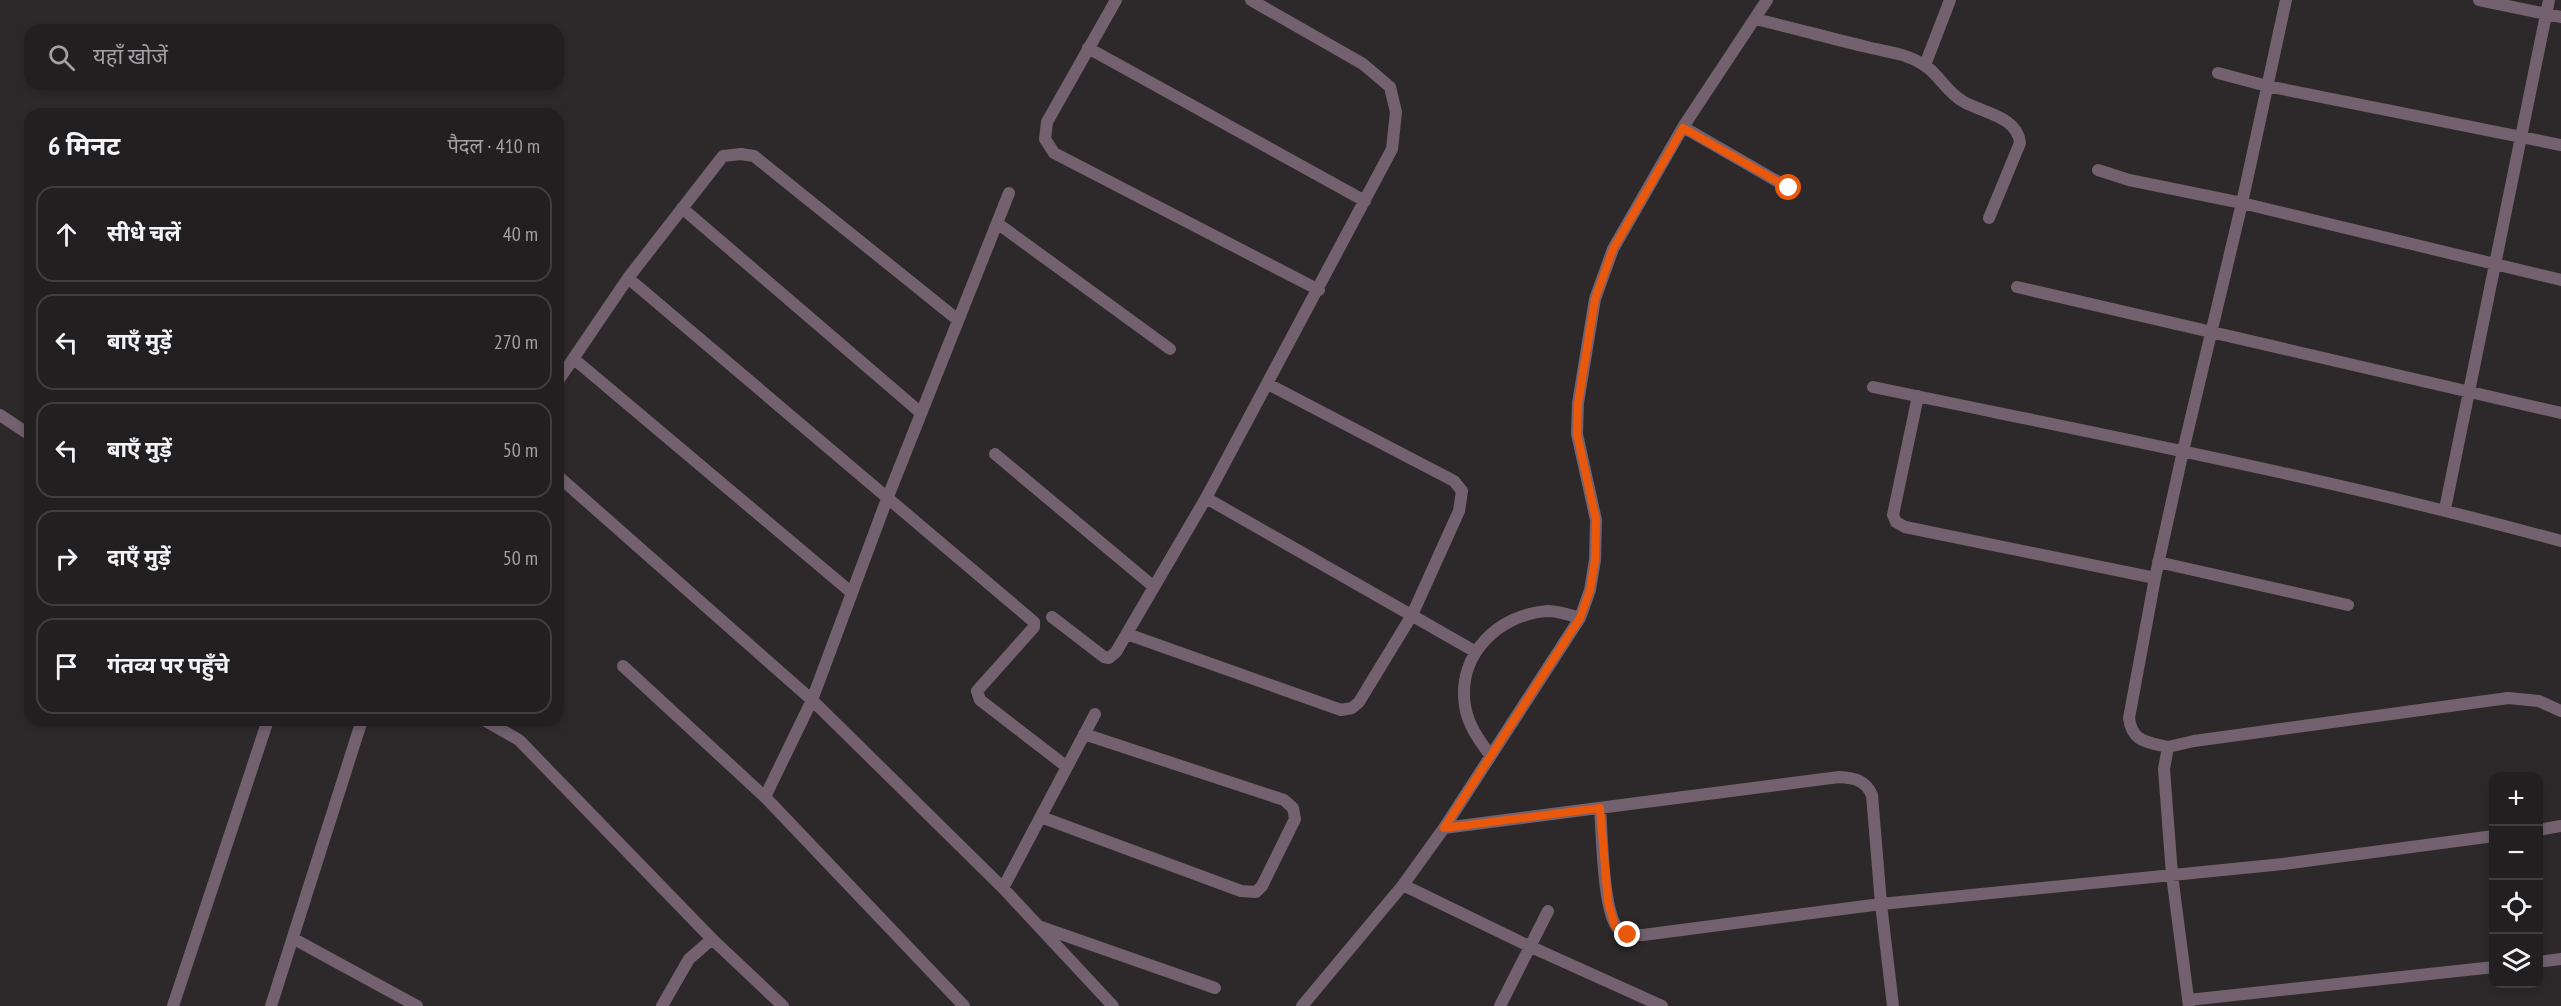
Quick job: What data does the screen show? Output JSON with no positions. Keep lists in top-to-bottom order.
{
  "page": {
    "search": "यहाँ खोजें",
    "heading": ["6 मिनट", "पैदल · 410 m"],
    "list": [
      ["सीधे चलें", "40 m"],
      ["बाएँ मुड़ें", "270 m"],
      ["बाएँ मुड़ें", "50 m"],
      ["दाएँ मुड़ें", "50 m"],
      "गंतव्य पर पहुँचे"
    ],
    "map_buttons": ["+", "−"]
  }
}
